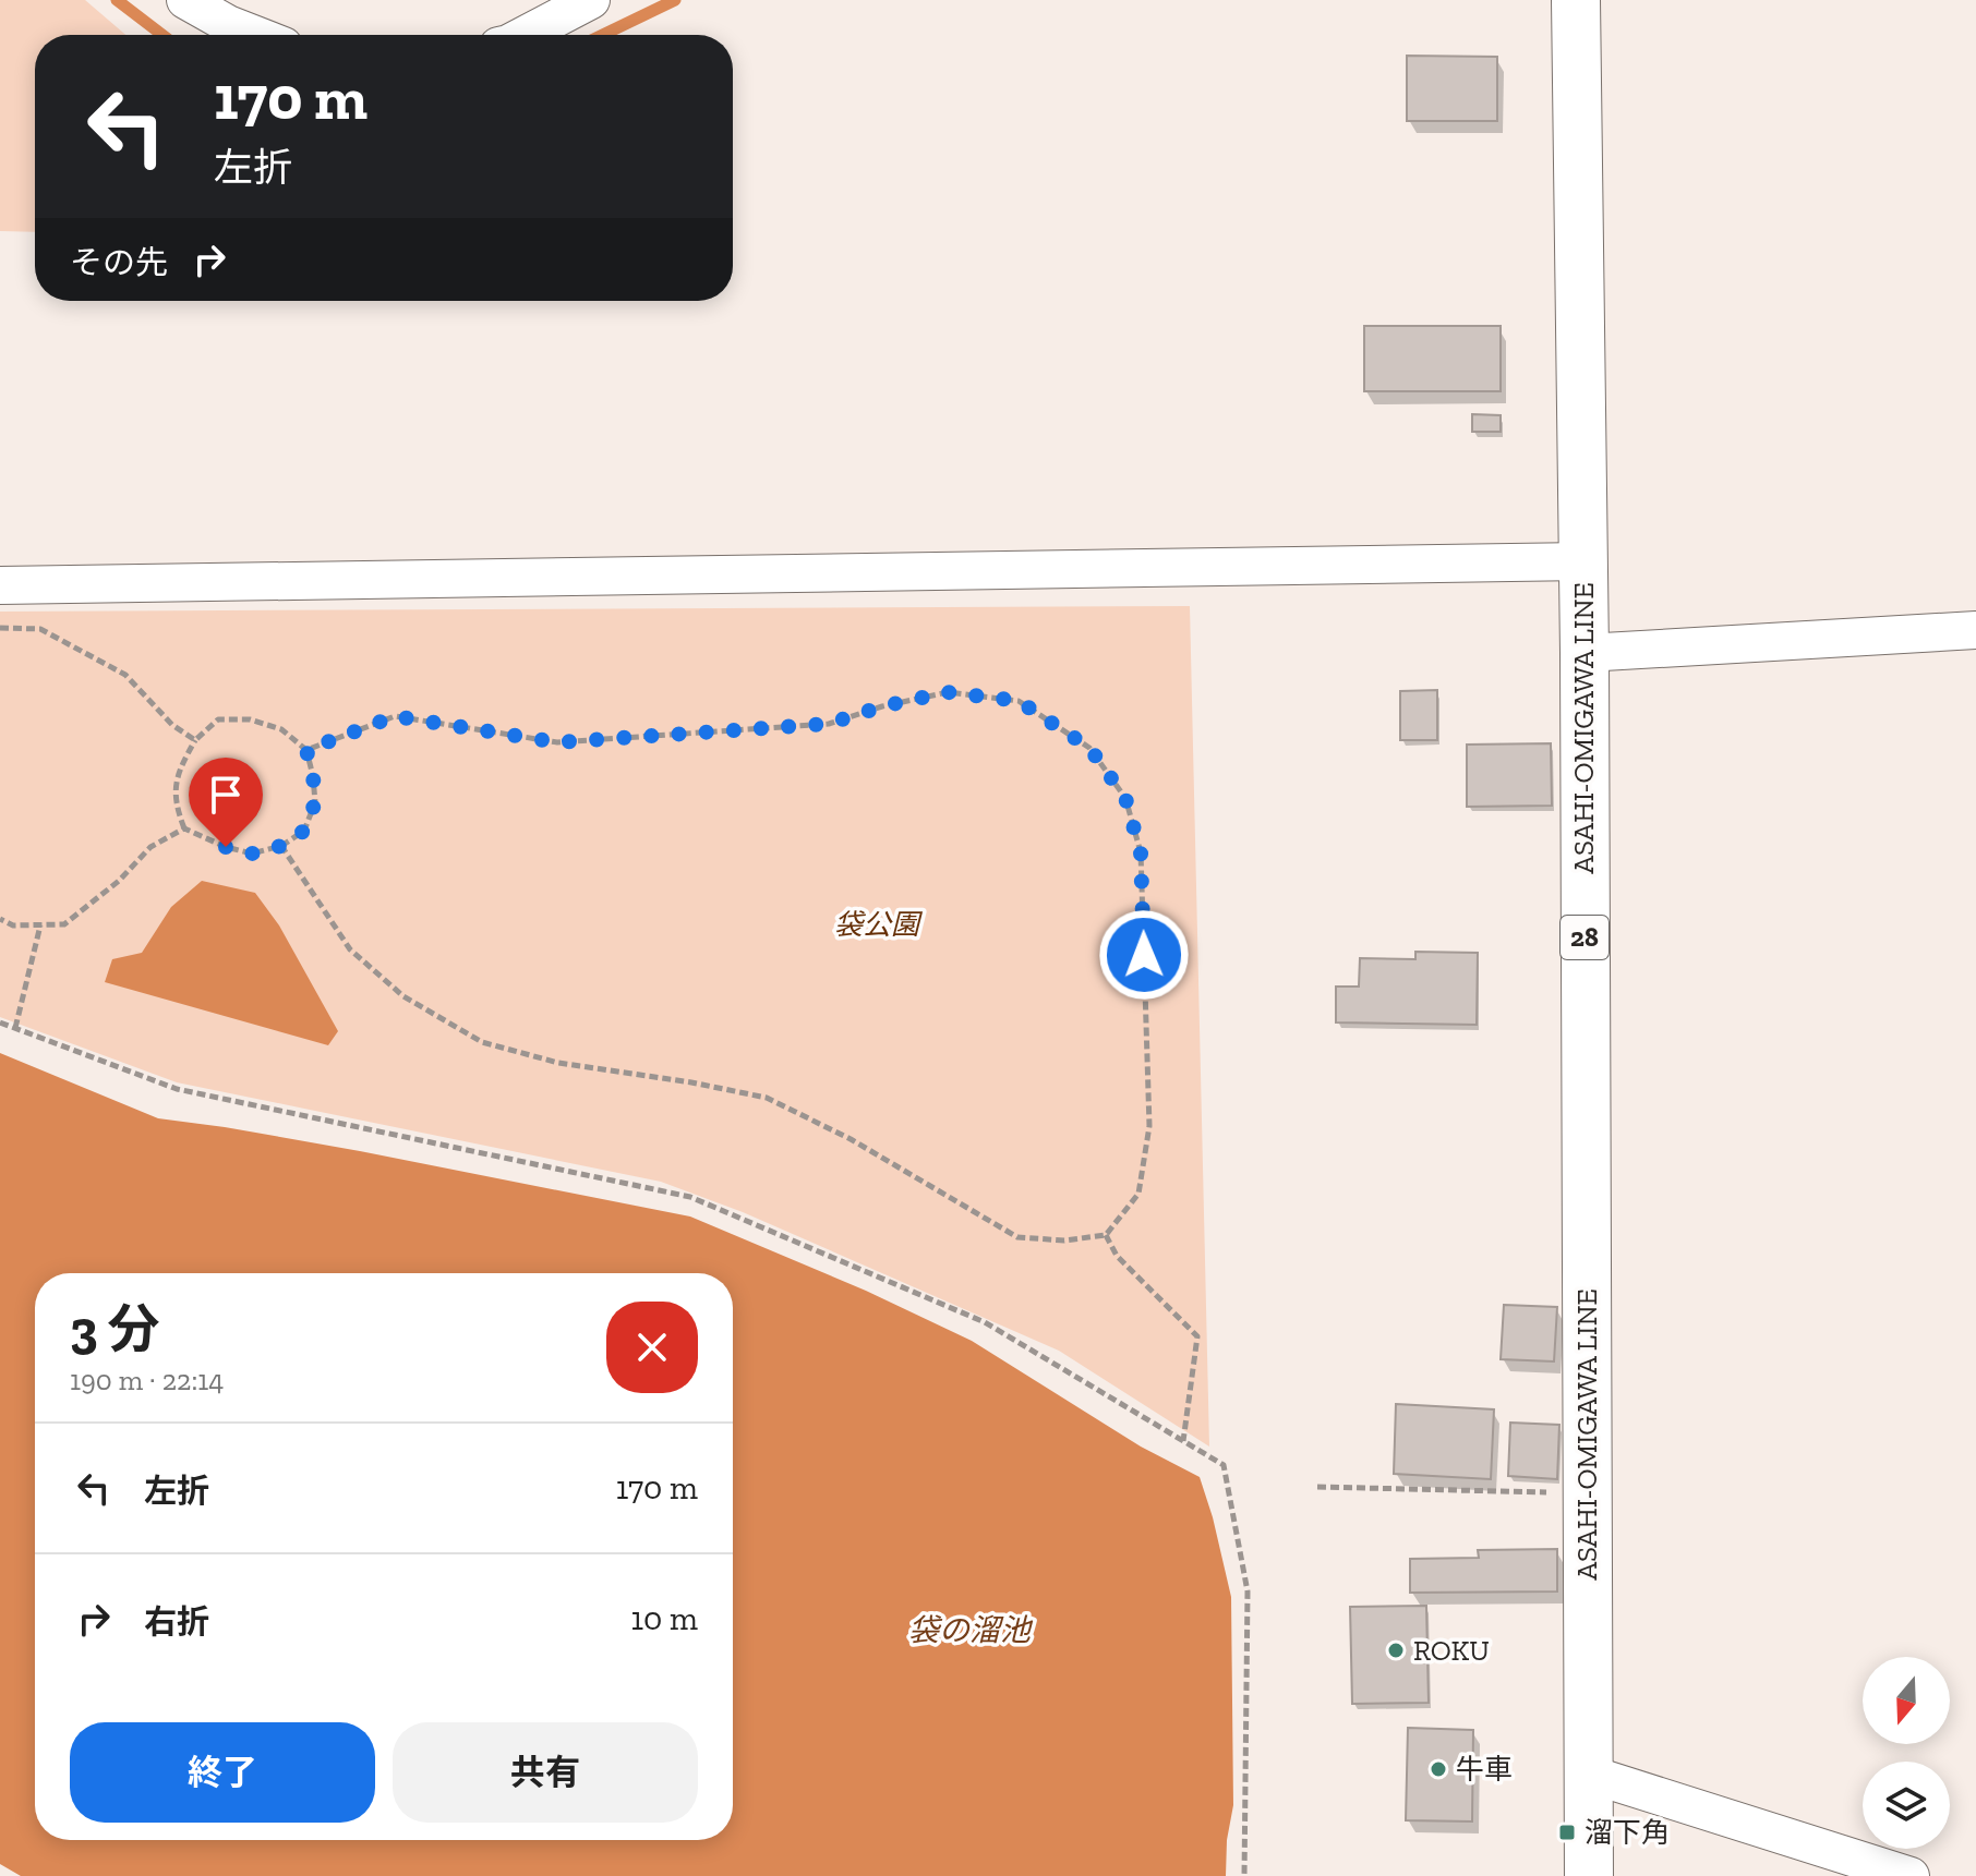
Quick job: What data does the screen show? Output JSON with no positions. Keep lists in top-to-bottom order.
{
  "streets": {
    "main road": ["ASAHI-OMIGAWA LINE", "28"]
  },
  "water": ["袋の溜池"],
  "parks": ["袋公園"],
  "places": {
    "other": ["ROKU", "牛車"],
    "transit": ["溜下角"]
  },
  "north": "bottom",
  "page": {
    "turn": ["170 m", "左折"],
    "then": "その先",
    "heading": ["3 分", "190 m · 22:14"],
    "list": [
      {
        "name": "左折",
        "value": "170 m"
      },
      {
        "name": "右折",
        "value": "10 m"
      }
    ],
    "buttons": ["終了", "共有"]
  }
}
